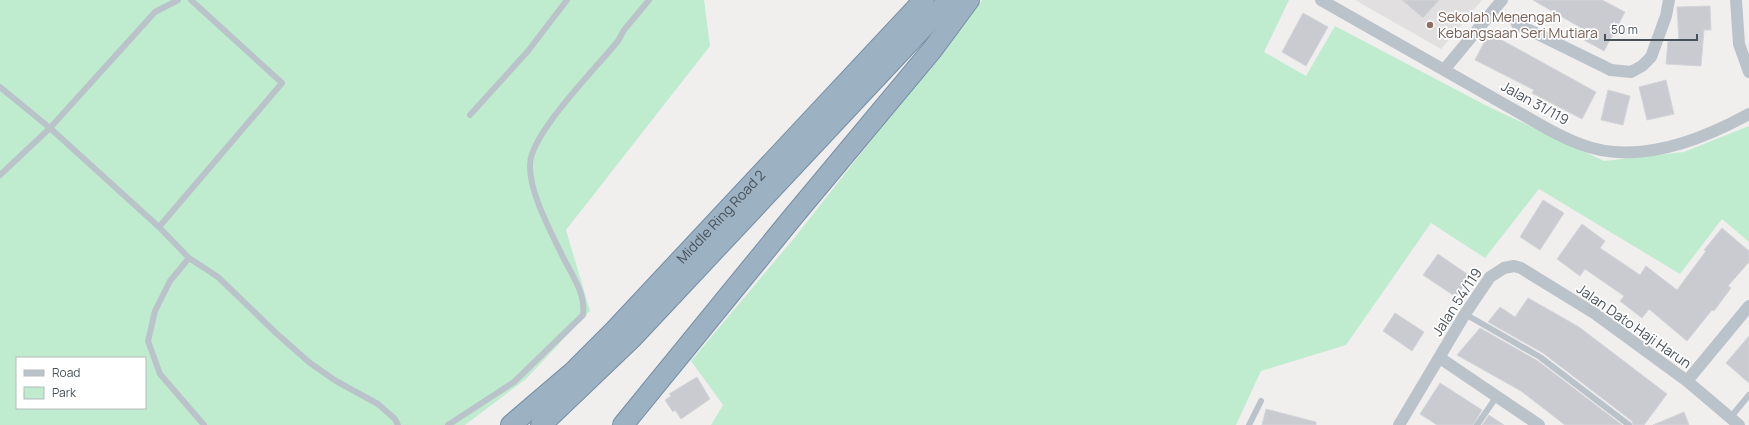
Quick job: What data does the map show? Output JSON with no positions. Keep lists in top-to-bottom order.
{
  "streets": {
    "highway": ["Middle Ring Road 2"],
    "street": ["Jalan 31/119", "Jalan 54/119", "Jalan Dato Haji Harun"]
  },
  "crossings": [
    ["Jalan 54/119", "Jalan Dato Haji Harun"]
  ],
  "places": ["Sekolah Menengah Kebangsaan Seri Mutiara"],
  "legend": ["Road", "Park"],
  "scale_bar": "50 m"
}
